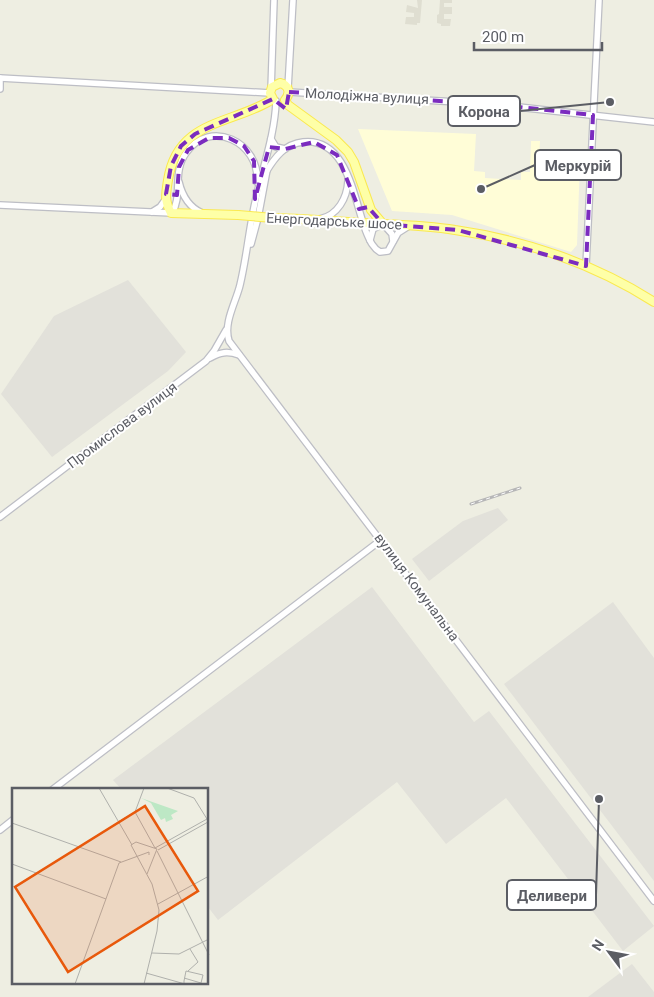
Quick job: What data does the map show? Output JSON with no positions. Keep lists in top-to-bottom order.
{
  "streets": {
    "main road": ["Енергодарське шосе"],
    "street": ["Молодіжна вулиця", "Промислова вулиця", "вулиця Комунальна"]
  },
  "crossings": [
    ["Промислова вулиця", "вулиця Комунальна"]
  ],
  "places": ["Корона", "Меркурій", "Деливери"],
  "scale_bar": "200 m",
  "north": "top left"
}
